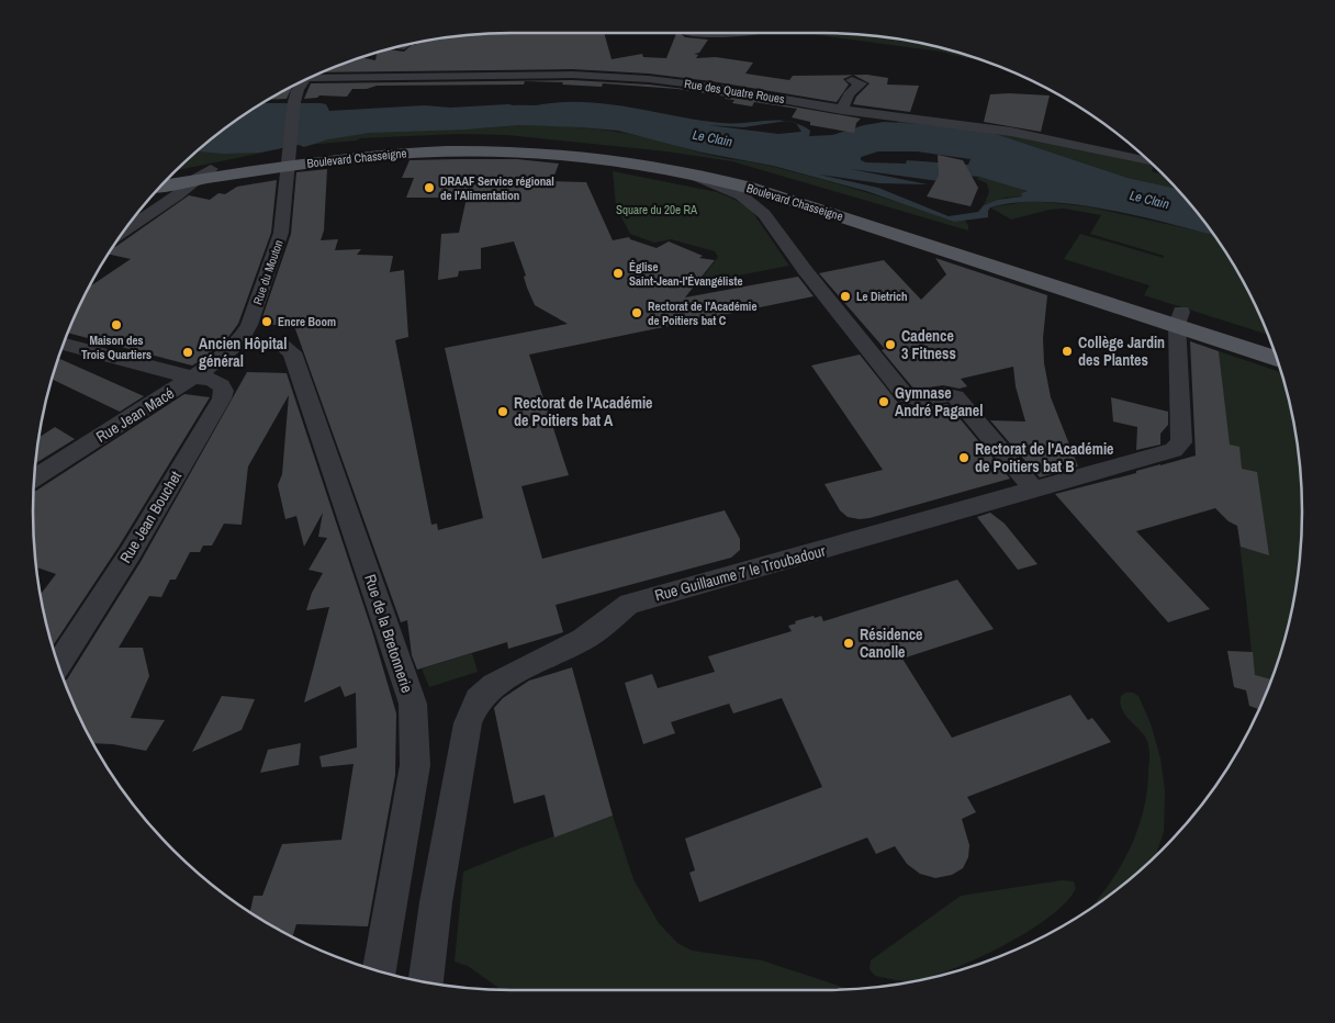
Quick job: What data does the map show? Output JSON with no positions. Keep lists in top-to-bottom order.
{
  "streets": {
    "main road": ["Boulevard Chasseigne"],
    "street": [
      "Rue des Quatre Roues",
      "Rue du Mouton",
      "Rue Jean Macé",
      "Rue Jean Bouchet",
      "Rue Guillaume 7 le Troubadour",
      "Rue de la Bretonnerie"
    ]
  },
  "crossings": [
    ["Boulevard Chasseigne", "Rue du Mouton"],
    ["Boulevard Chasseigne", "Rue Guillaume 7 le Troubadour"],
    ["Rue du Mouton", "Rue Jean Macé"],
    ["Rue du Mouton", "Rue de la Bretonnerie"],
    ["Rue Jean Macé", "Rue Jean Bouchet"],
    ["Rue Jean Macé", "Rue de la Bretonnerie"]
  ],
  "water": ["Le Clain"],
  "parks": ["Square du 20e RA"],
  "places": [
    "DRAAF Service régional de l'Alimentation",
    "Église Saint-Jean-l'Évangéliste",
    "Le Dietrich",
    "Rectorat de l'Académie de Poitiers bat C",
    "Encre Boom",
    "Maison des Trois Quartiers",
    "Cadence 3 Fitness",
    "Collège Jardin des Plantes",
    "Ancien Hôpital général",
    "Gymnase André Paganel",
    "Rectorat de l'Académie de Poitiers bat A",
    "Rectorat de l'Académie de Poitiers bat B",
    "Résidence Canolle"
  ]
}
